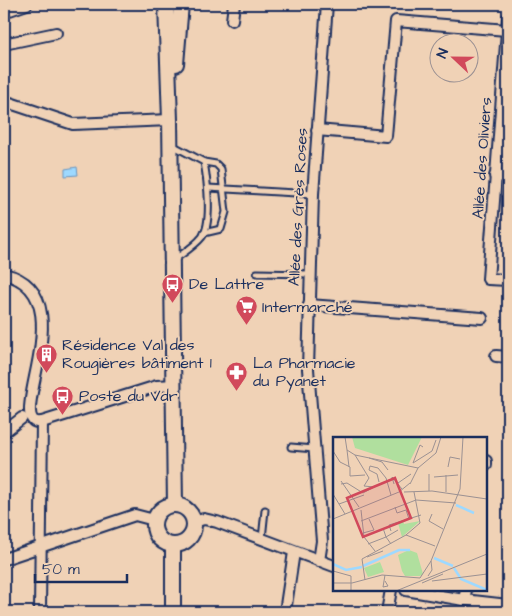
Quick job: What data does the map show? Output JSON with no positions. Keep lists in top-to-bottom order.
{
  "streets": {
    "street": ["Allée des Oliviers", "Allée des Grès Roses"]
  },
  "places": {
    "bus stop": ["De Lattre", "Poste du Vdr"],
    "supermarket": ["Intermarché"],
    "building": ["Résidence Val des Rougières bâtiment 1"],
    "pharmacy": ["La Pharmacie du Pyanet"]
  },
  "scale_bar": "50 m",
  "north": "left"
}
